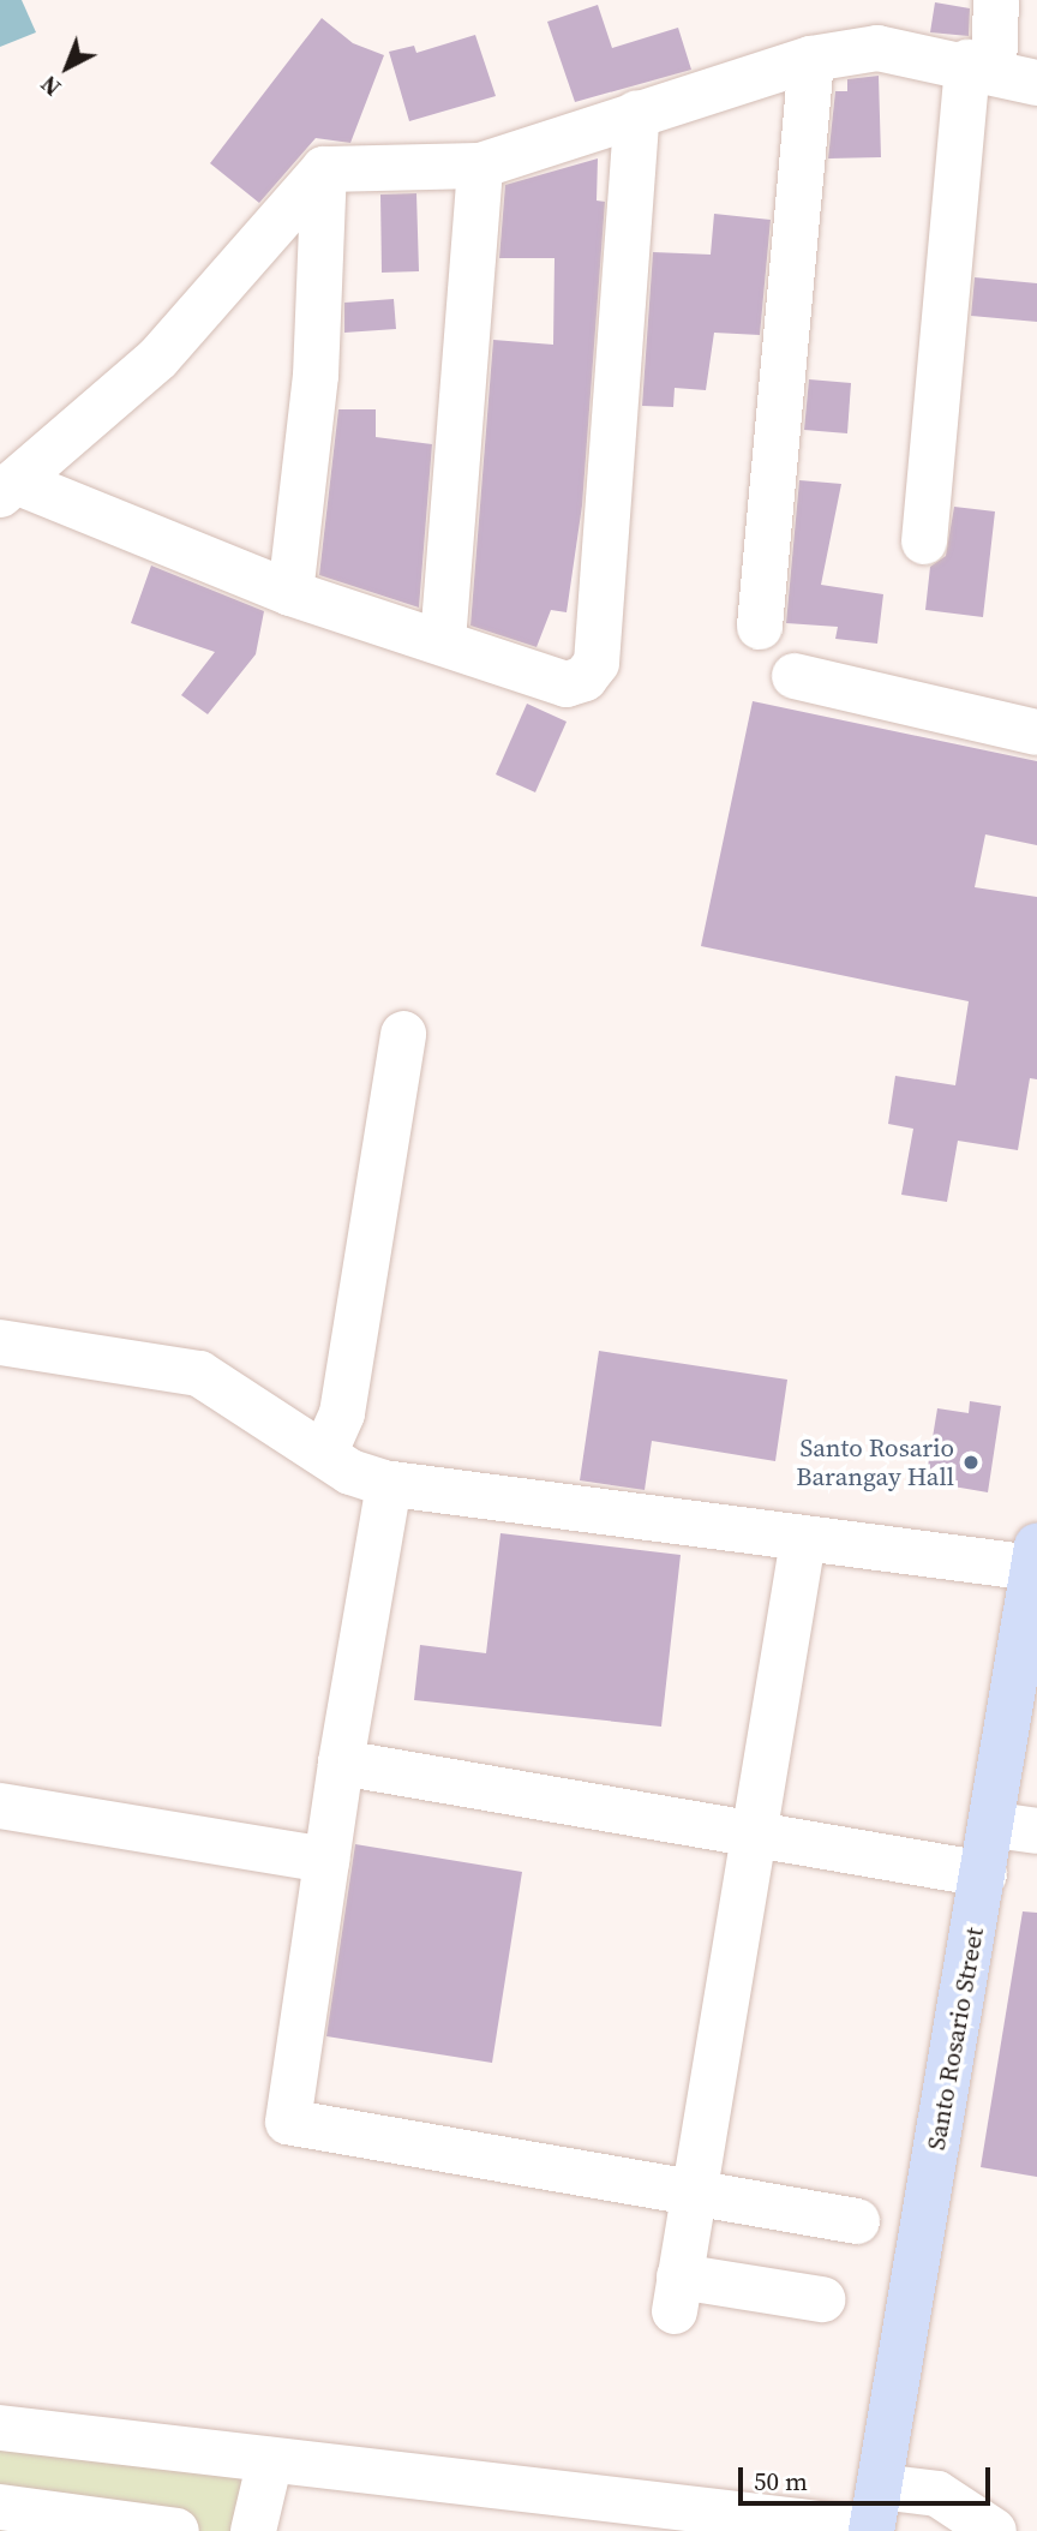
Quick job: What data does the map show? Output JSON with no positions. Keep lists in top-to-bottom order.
{
  "streets": {
    "main road": ["Santo Rosario Street"]
  },
  "places": ["Santo Rosario Barangay Hall"],
  "scale_bar": "50 m",
  "north": "bottom left"
}
